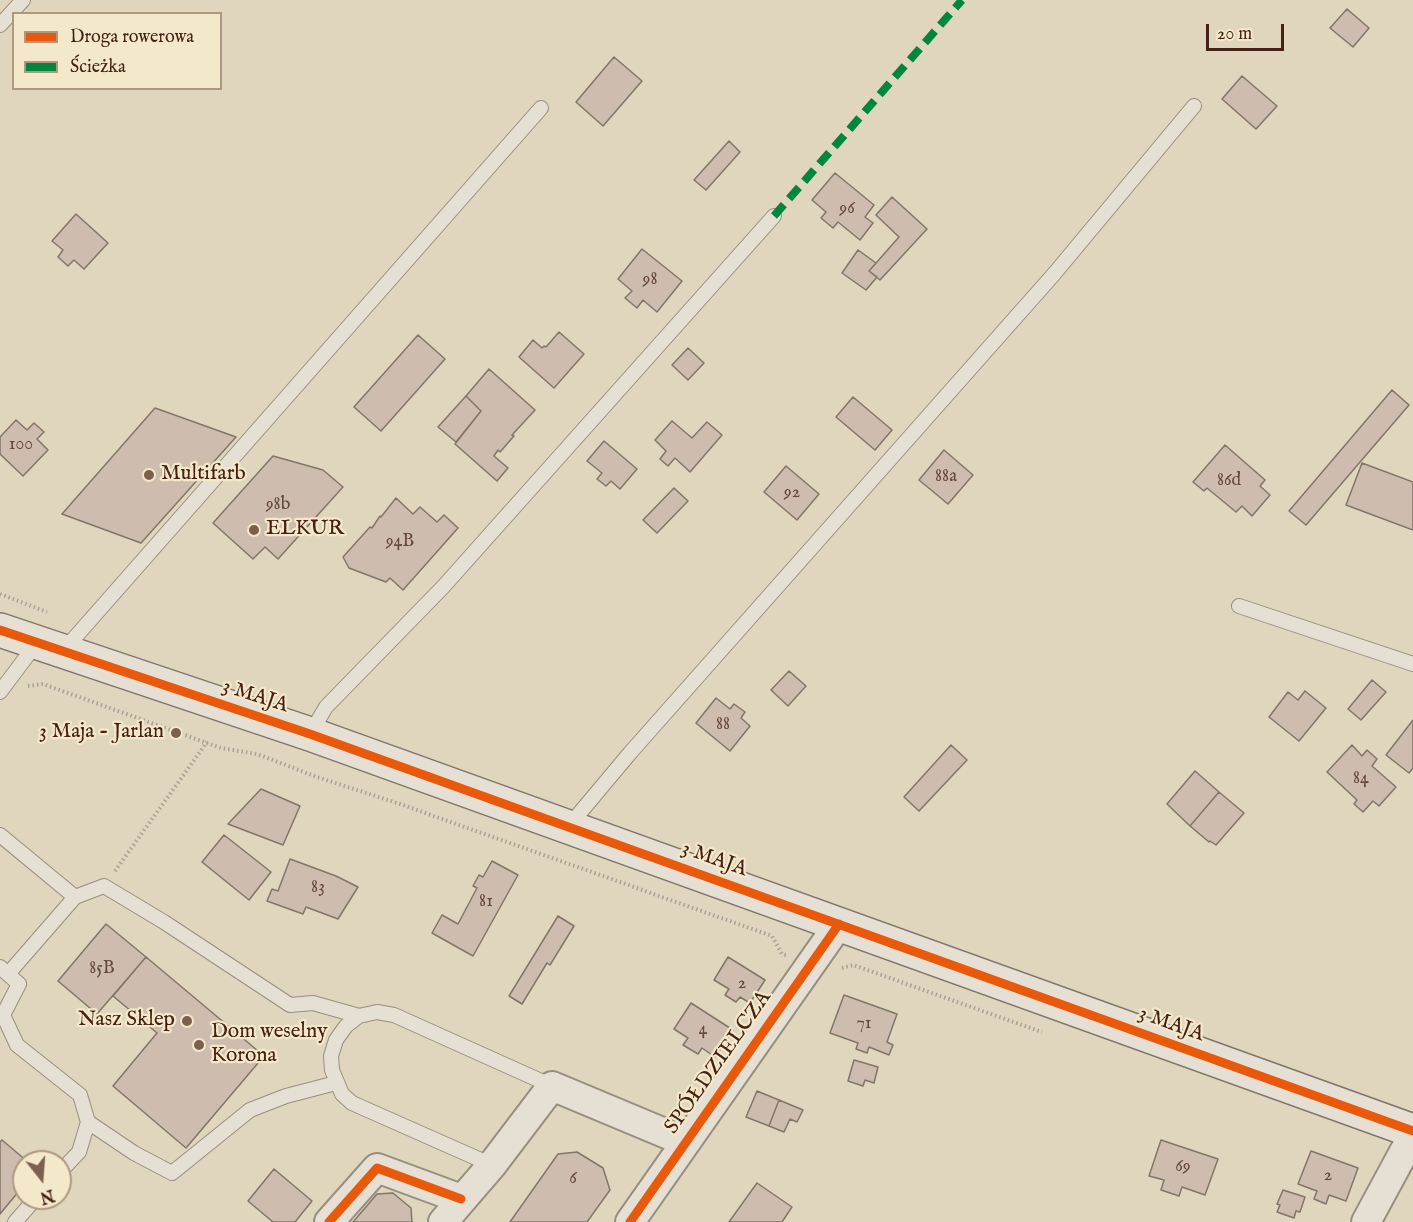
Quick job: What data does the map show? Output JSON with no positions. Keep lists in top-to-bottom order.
{
  "streets": {
    "street": ["3 MAJA", "SPÓŁDZIELCZA"]
  },
  "crossings": [
    ["3 MAJA", "SPÓŁDZIELCZA"]
  ],
  "places": [
    "Multifarb",
    "ELKUR",
    "3 Maja - Jarlan",
    "Nasz Sklep",
    "Dom weselny Korona"
  ],
  "house_numbers": [
    "96",
    "98",
    "100",
    "88a",
    "86d",
    "92",
    "98b",
    "94B",
    "88",
    "84",
    "83",
    "81",
    "85B",
    "2",
    "71",
    "4",
    "69",
    "2",
    "6"
  ],
  "legend": ["Droga rowerowa", "Ścieżka"],
  "scale_bar": "20 m",
  "north": "bottom"
}
